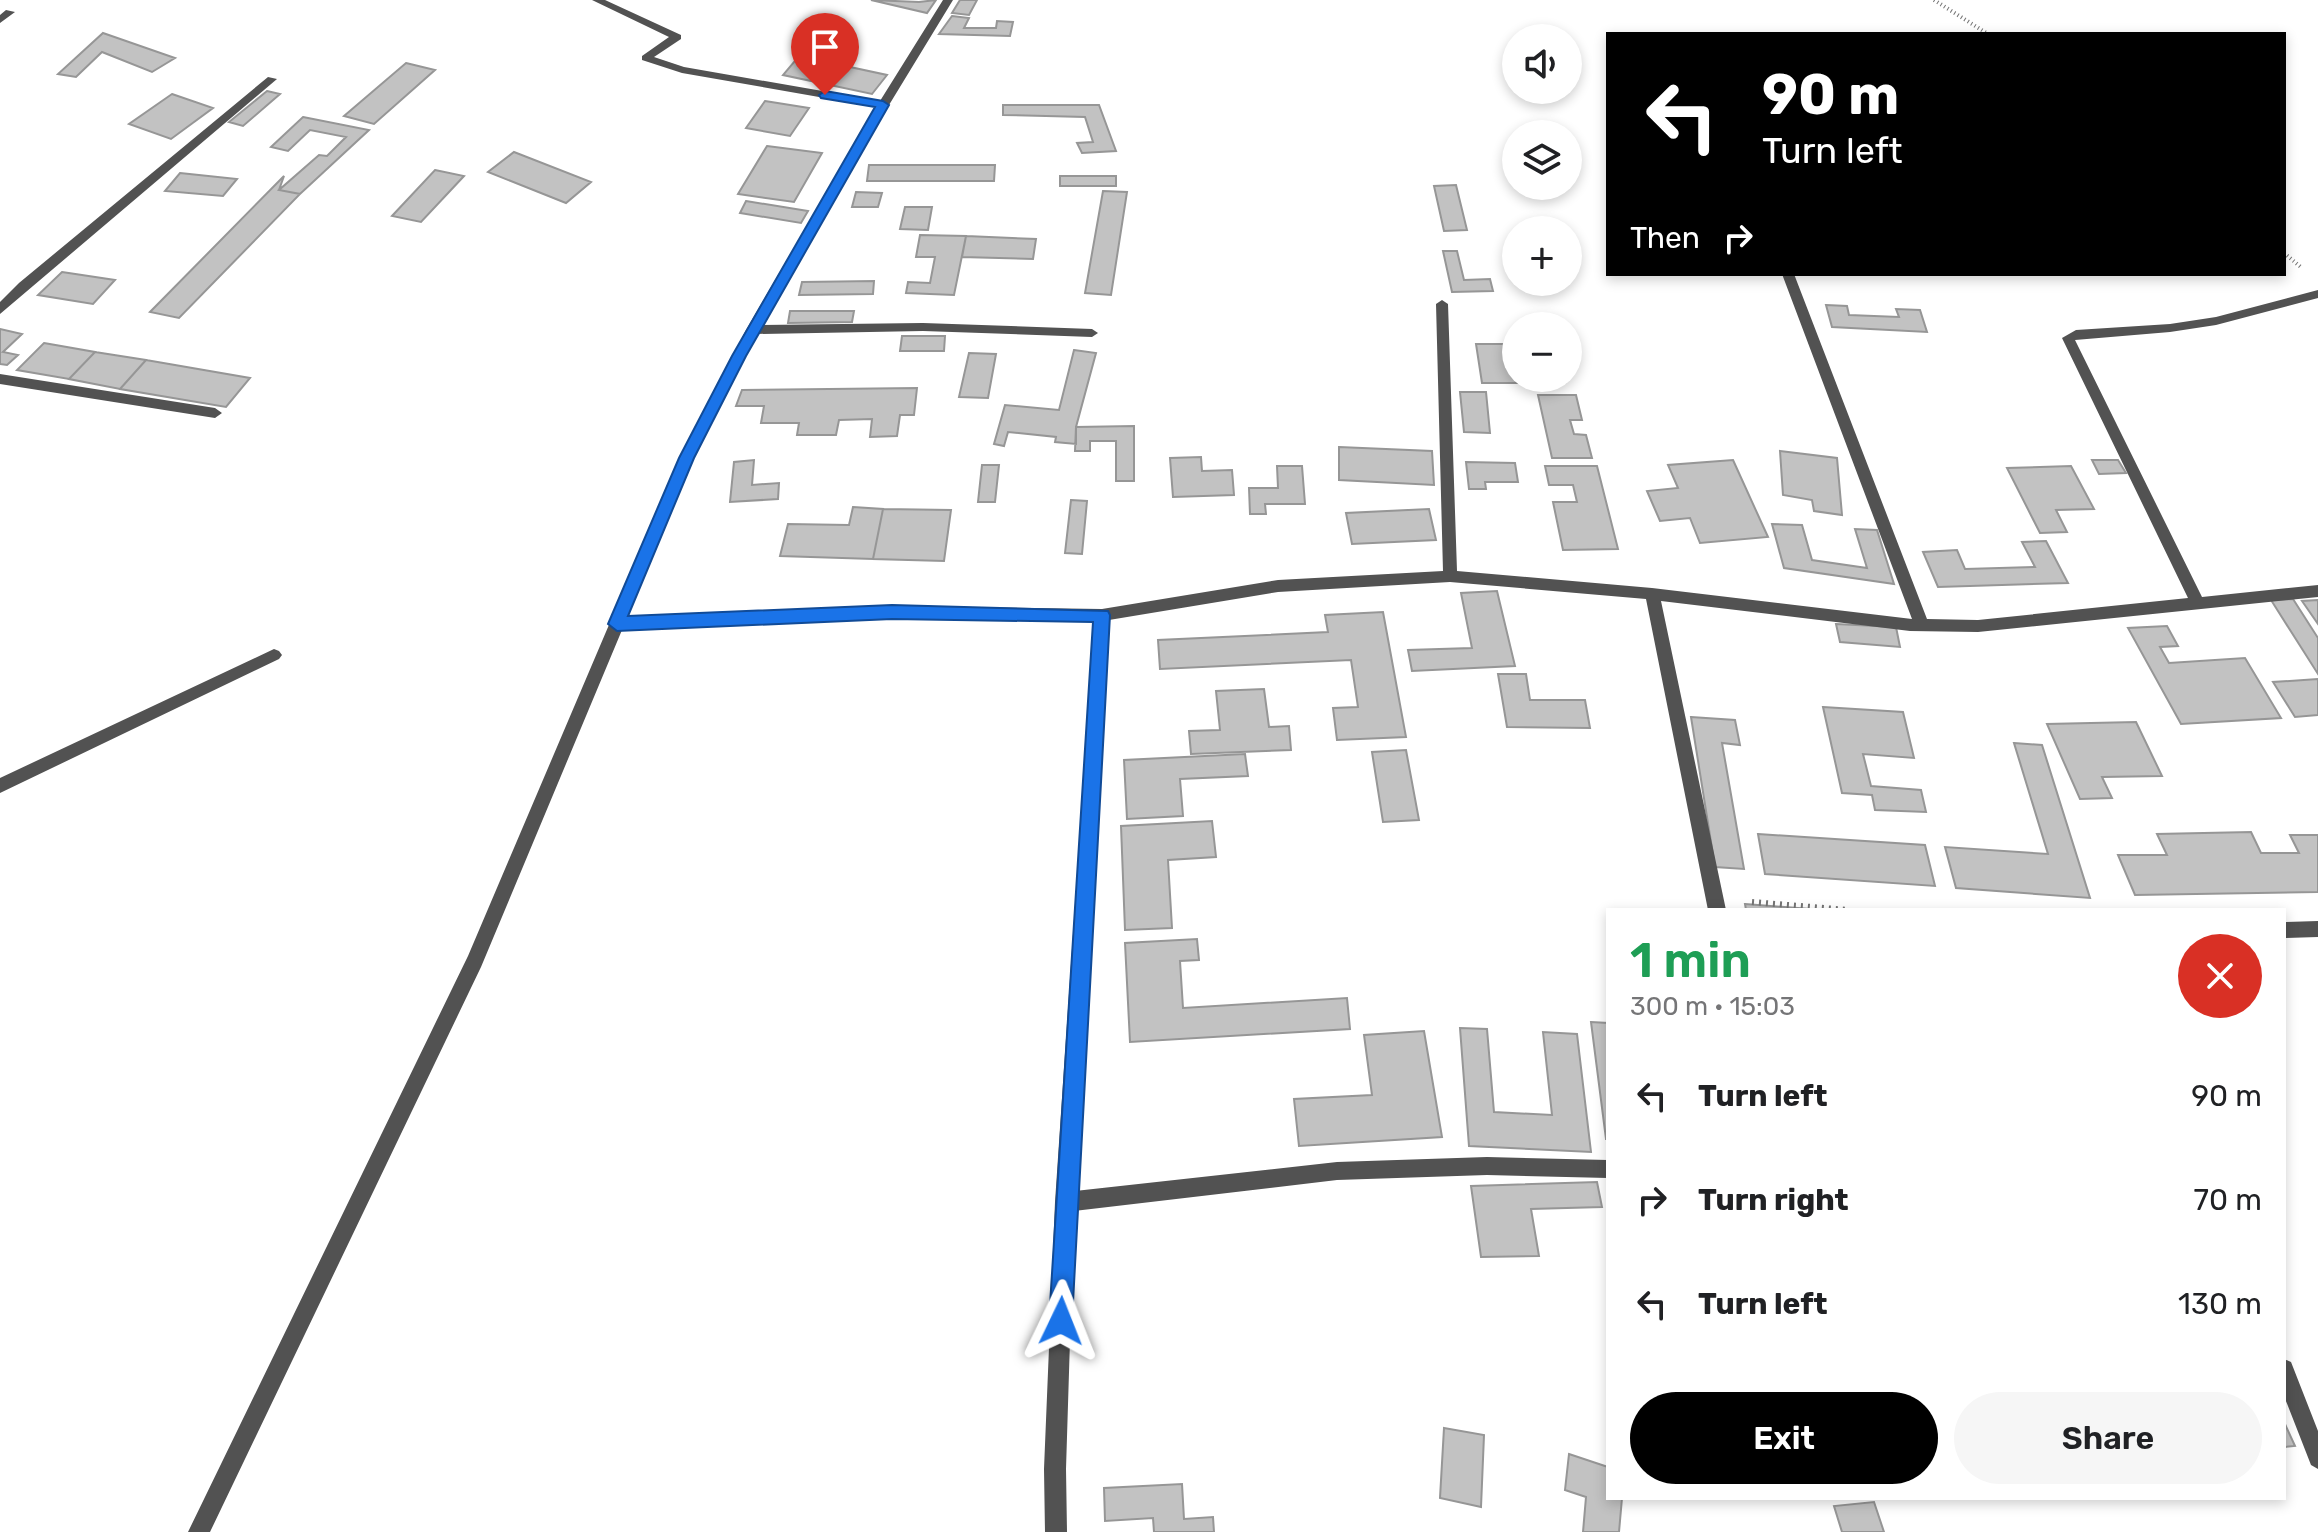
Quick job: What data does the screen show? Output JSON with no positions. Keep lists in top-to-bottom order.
{
  "page": {
    "map_buttons": ["+", "−"],
    "turn": ["90 m", "Turn left"],
    "then": "Then",
    "heading": ["1 min", "300 m · 15:03"],
    "list": [
      {
        "name": "Turn left",
        "value": "90 m"
      },
      {
        "name": "Turn right",
        "value": "70 m"
      },
      {
        "name": "Turn left",
        "value": "130 m"
      }
    ],
    "buttons": ["Exit", "Share"]
  }
}
